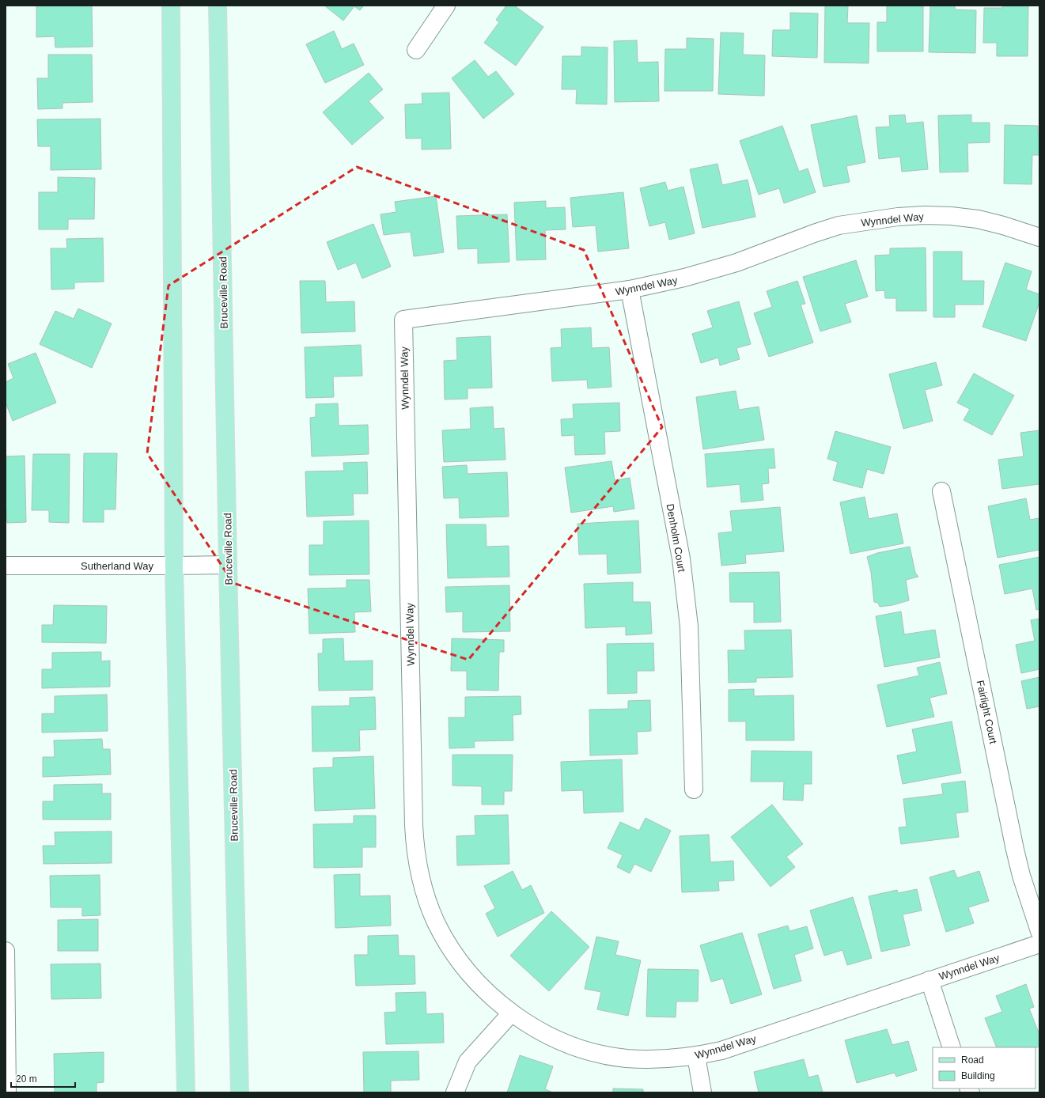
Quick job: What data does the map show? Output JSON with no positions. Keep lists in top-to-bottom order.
{
  "streets": {
    "main road": ["Bruceville Road"],
    "street": [
      "Wynndel Way",
      "Denholm Court",
      "Sutherland Way",
      "Fairlight Court"
    ]
  },
  "crossings": [
    ["Wynndel Way", "Denholm Court"],
    ["Bruceville Road", "Sutherland Way"]
  ],
  "legend": ["Road", "Building"],
  "scale_bar": "20 m"
}
